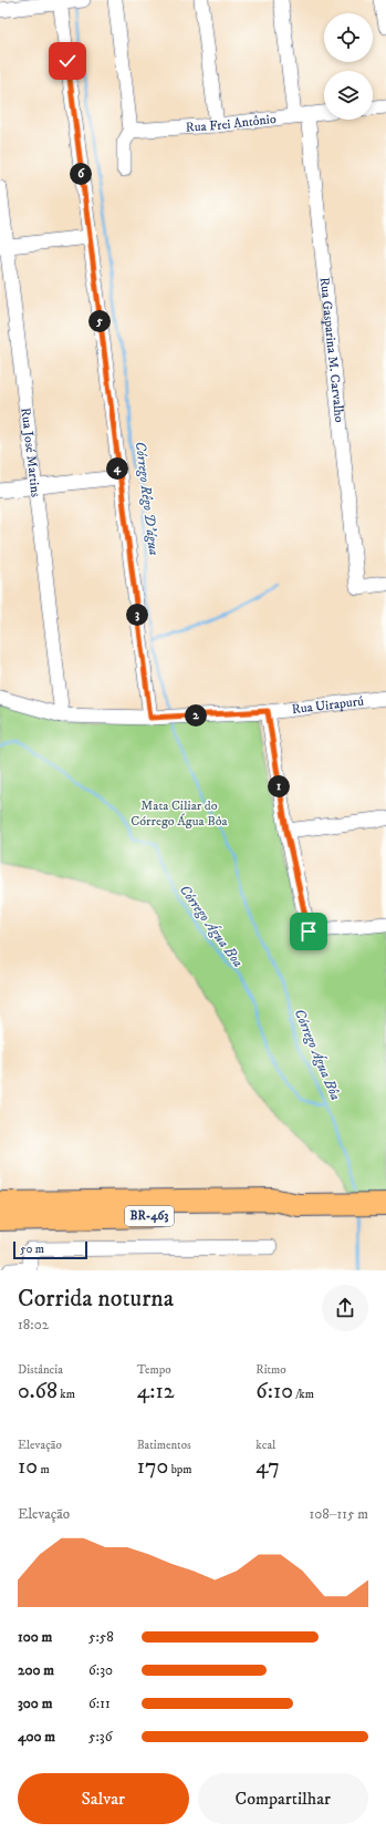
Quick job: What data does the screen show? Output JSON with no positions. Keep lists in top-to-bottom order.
{
  "streets": {
    "highway": ["BR-463"],
    "street": [
      "Rua Frei Antônio",
      "Rua Gasparina M. Carvalho",
      "Rua José Martins",
      "Rua Uirapurú"
    ]
  },
  "crossings": [
    ["Rua Frei Antônio", "Rua Gasparina M. Carvalho"],
    ["Rua José Martins", "Rua Uirapurú"]
  ],
  "water": ["Córrego Rêgo D'água", "Córrego Água Boa", "Córrego Água Bôa"],
  "parks": ["Mata Ciliar do Córrego Água Bôa"],
  "scale_bar": "50 m",
  "page": {
    "pins": [
      "6",
      "5",
      "4",
      "3",
      "2",
      "1"
    ],
    "scale": "50 m",
    "heading": ["Corrida noturna", "18:02"],
    "stats": [
      ["Distância", "0.68 km"],
      ["Tempo", "4:12"],
      ["Ritmo", "6:10 /km"],
      ["Elevação", "10 m"],
      ["Batimentos", "170 bpm"],
      ["kcal", "47"]
    ],
    "chart": ["Elevação", "108–115 m"],
    "list": [
      {
        "name": "100 m",
        "note": "5:58"
      },
      {
        "name": "200 m",
        "note": "6:30"
      },
      {
        "name": "300 m",
        "note": "6:11"
      },
      {
        "name": "400 m",
        "note": "5:36"
      }
    ],
    "buttons": ["Salvar", "Compartilhar"]
  }
}
